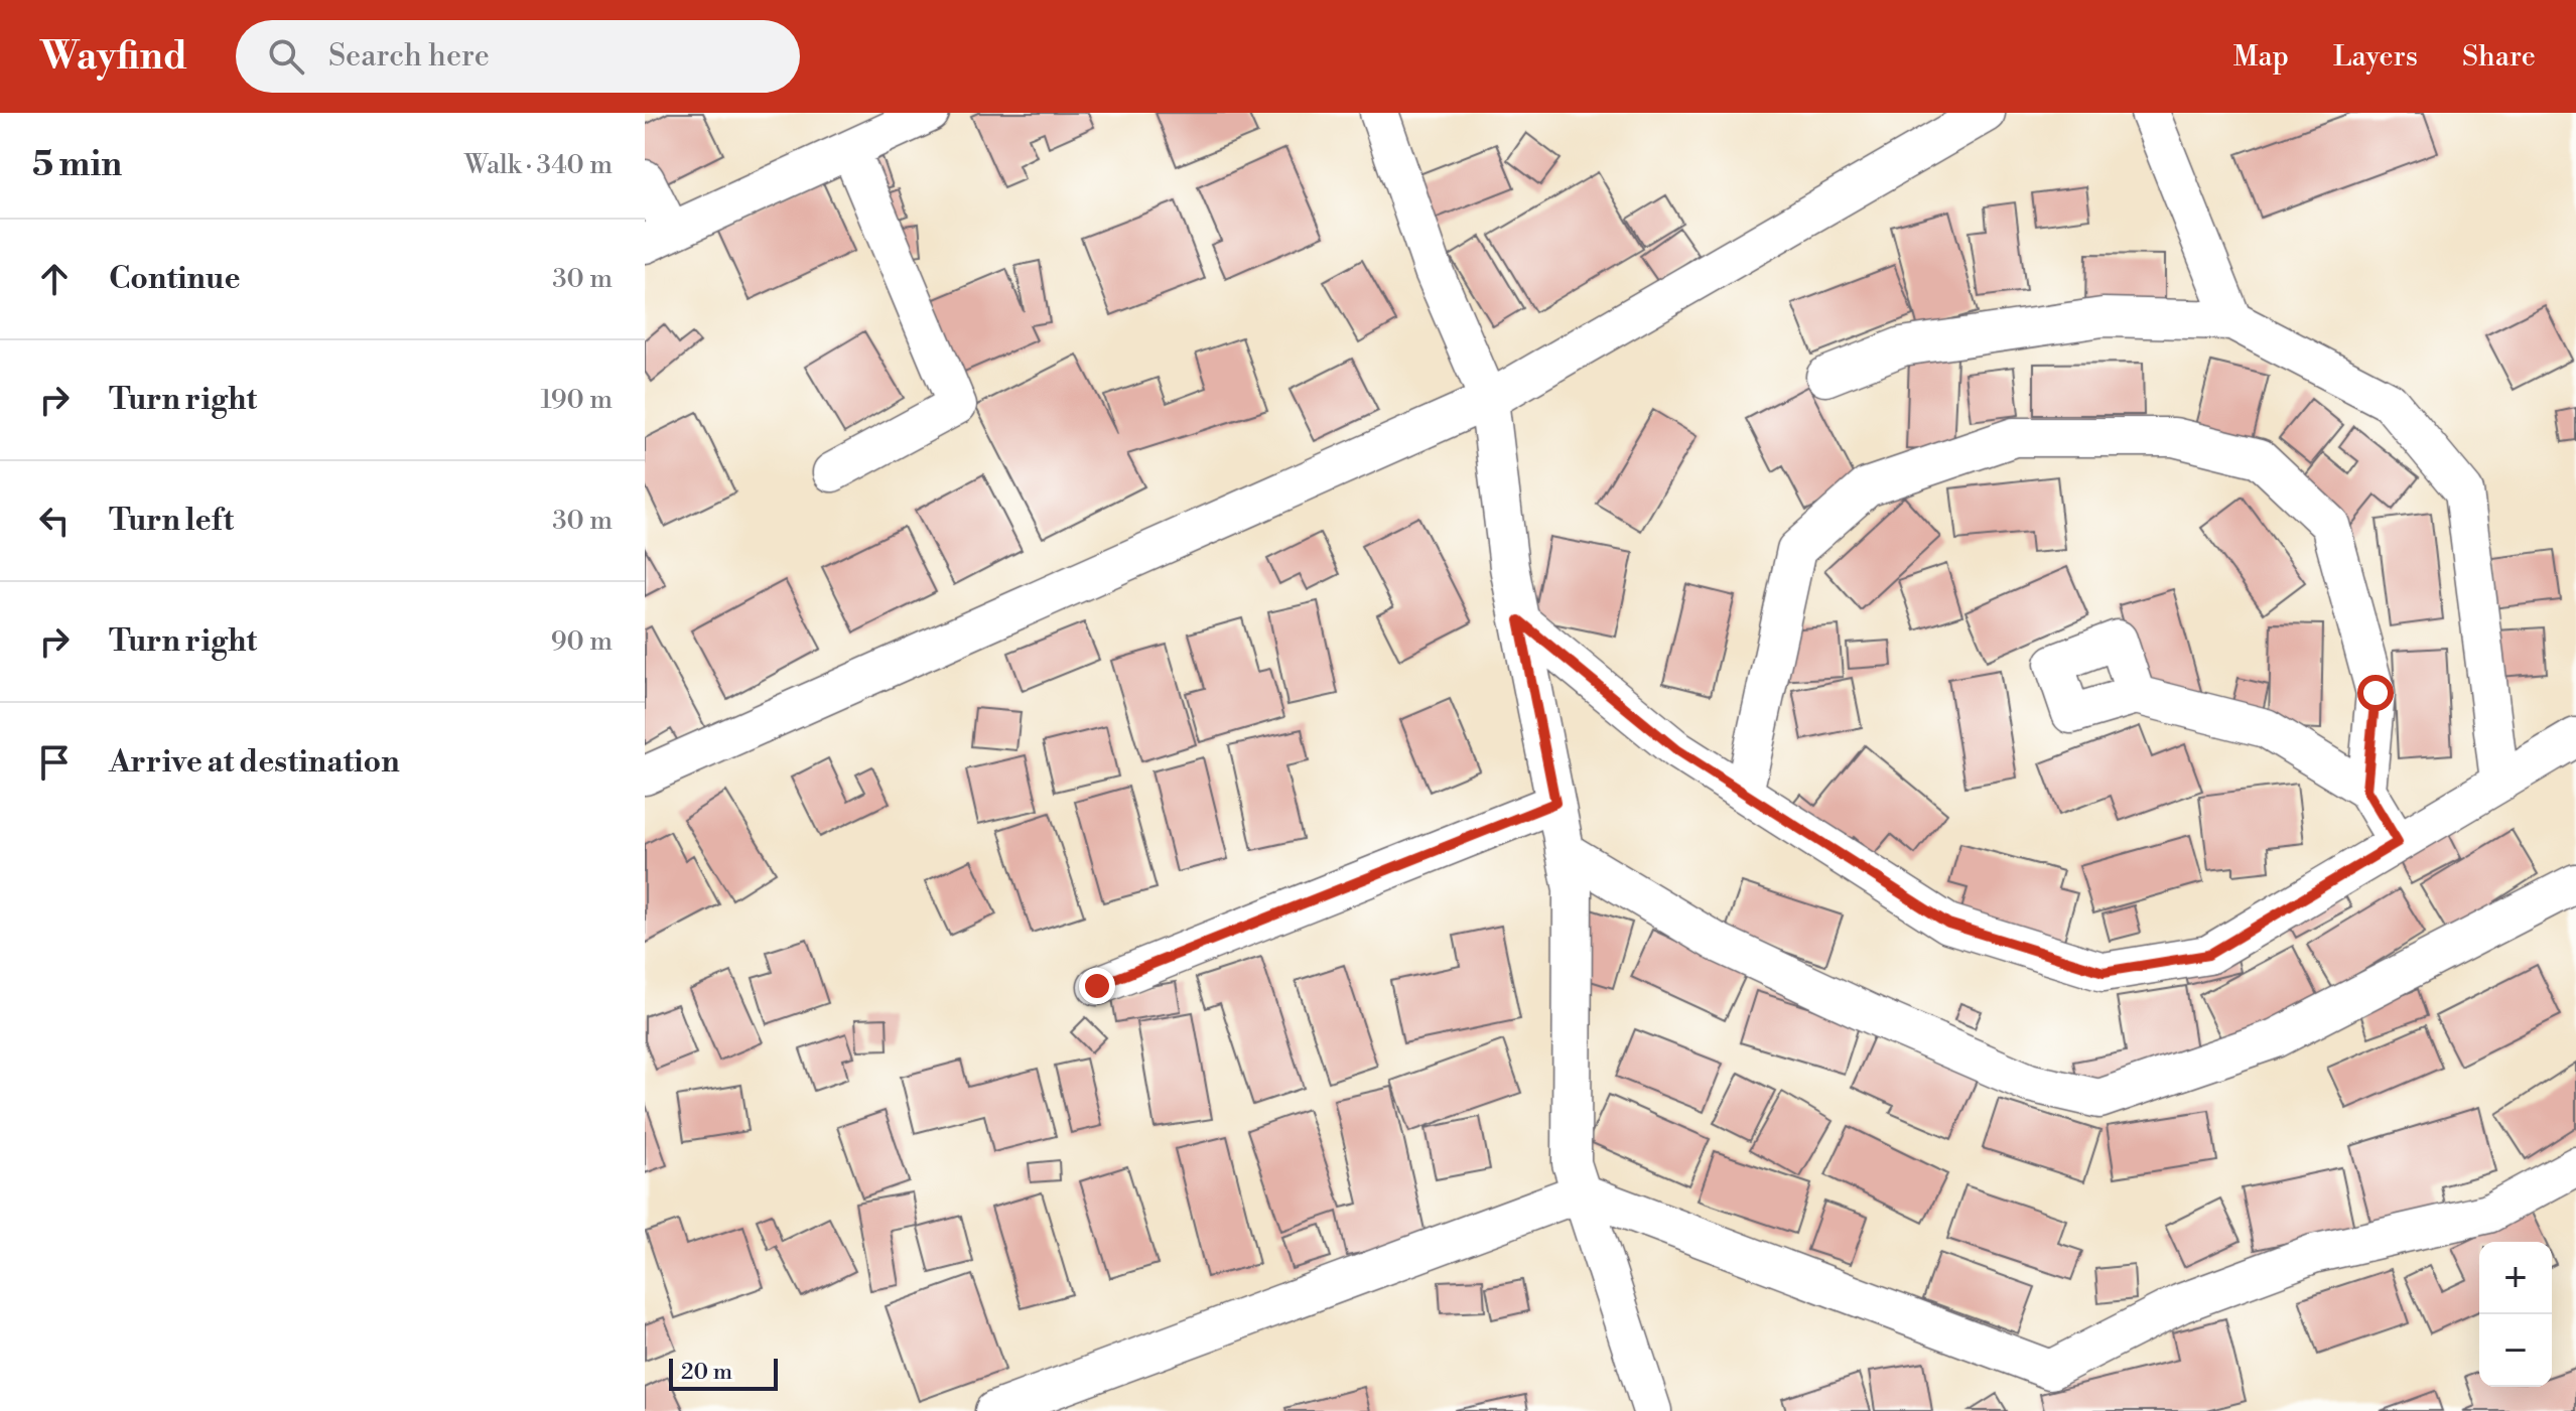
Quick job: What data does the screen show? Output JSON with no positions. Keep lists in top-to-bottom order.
{
  "scale_bar": "20 m",
  "page": {
    "header": "Wayfind",
    "search": "Search here",
    "nav": ["Map", "Layers", "Share"],
    "heading": ["5 min", "Walk · 340 m"],
    "list": [
      ["Continue", "30 m"],
      ["Turn right", "190 m"],
      ["Turn left", "30 m"],
      ["Turn right", "90 m"],
      "Arrive at destination"
    ],
    "map_buttons": ["+", "−"],
    "scale": "20 m"
  }
}
